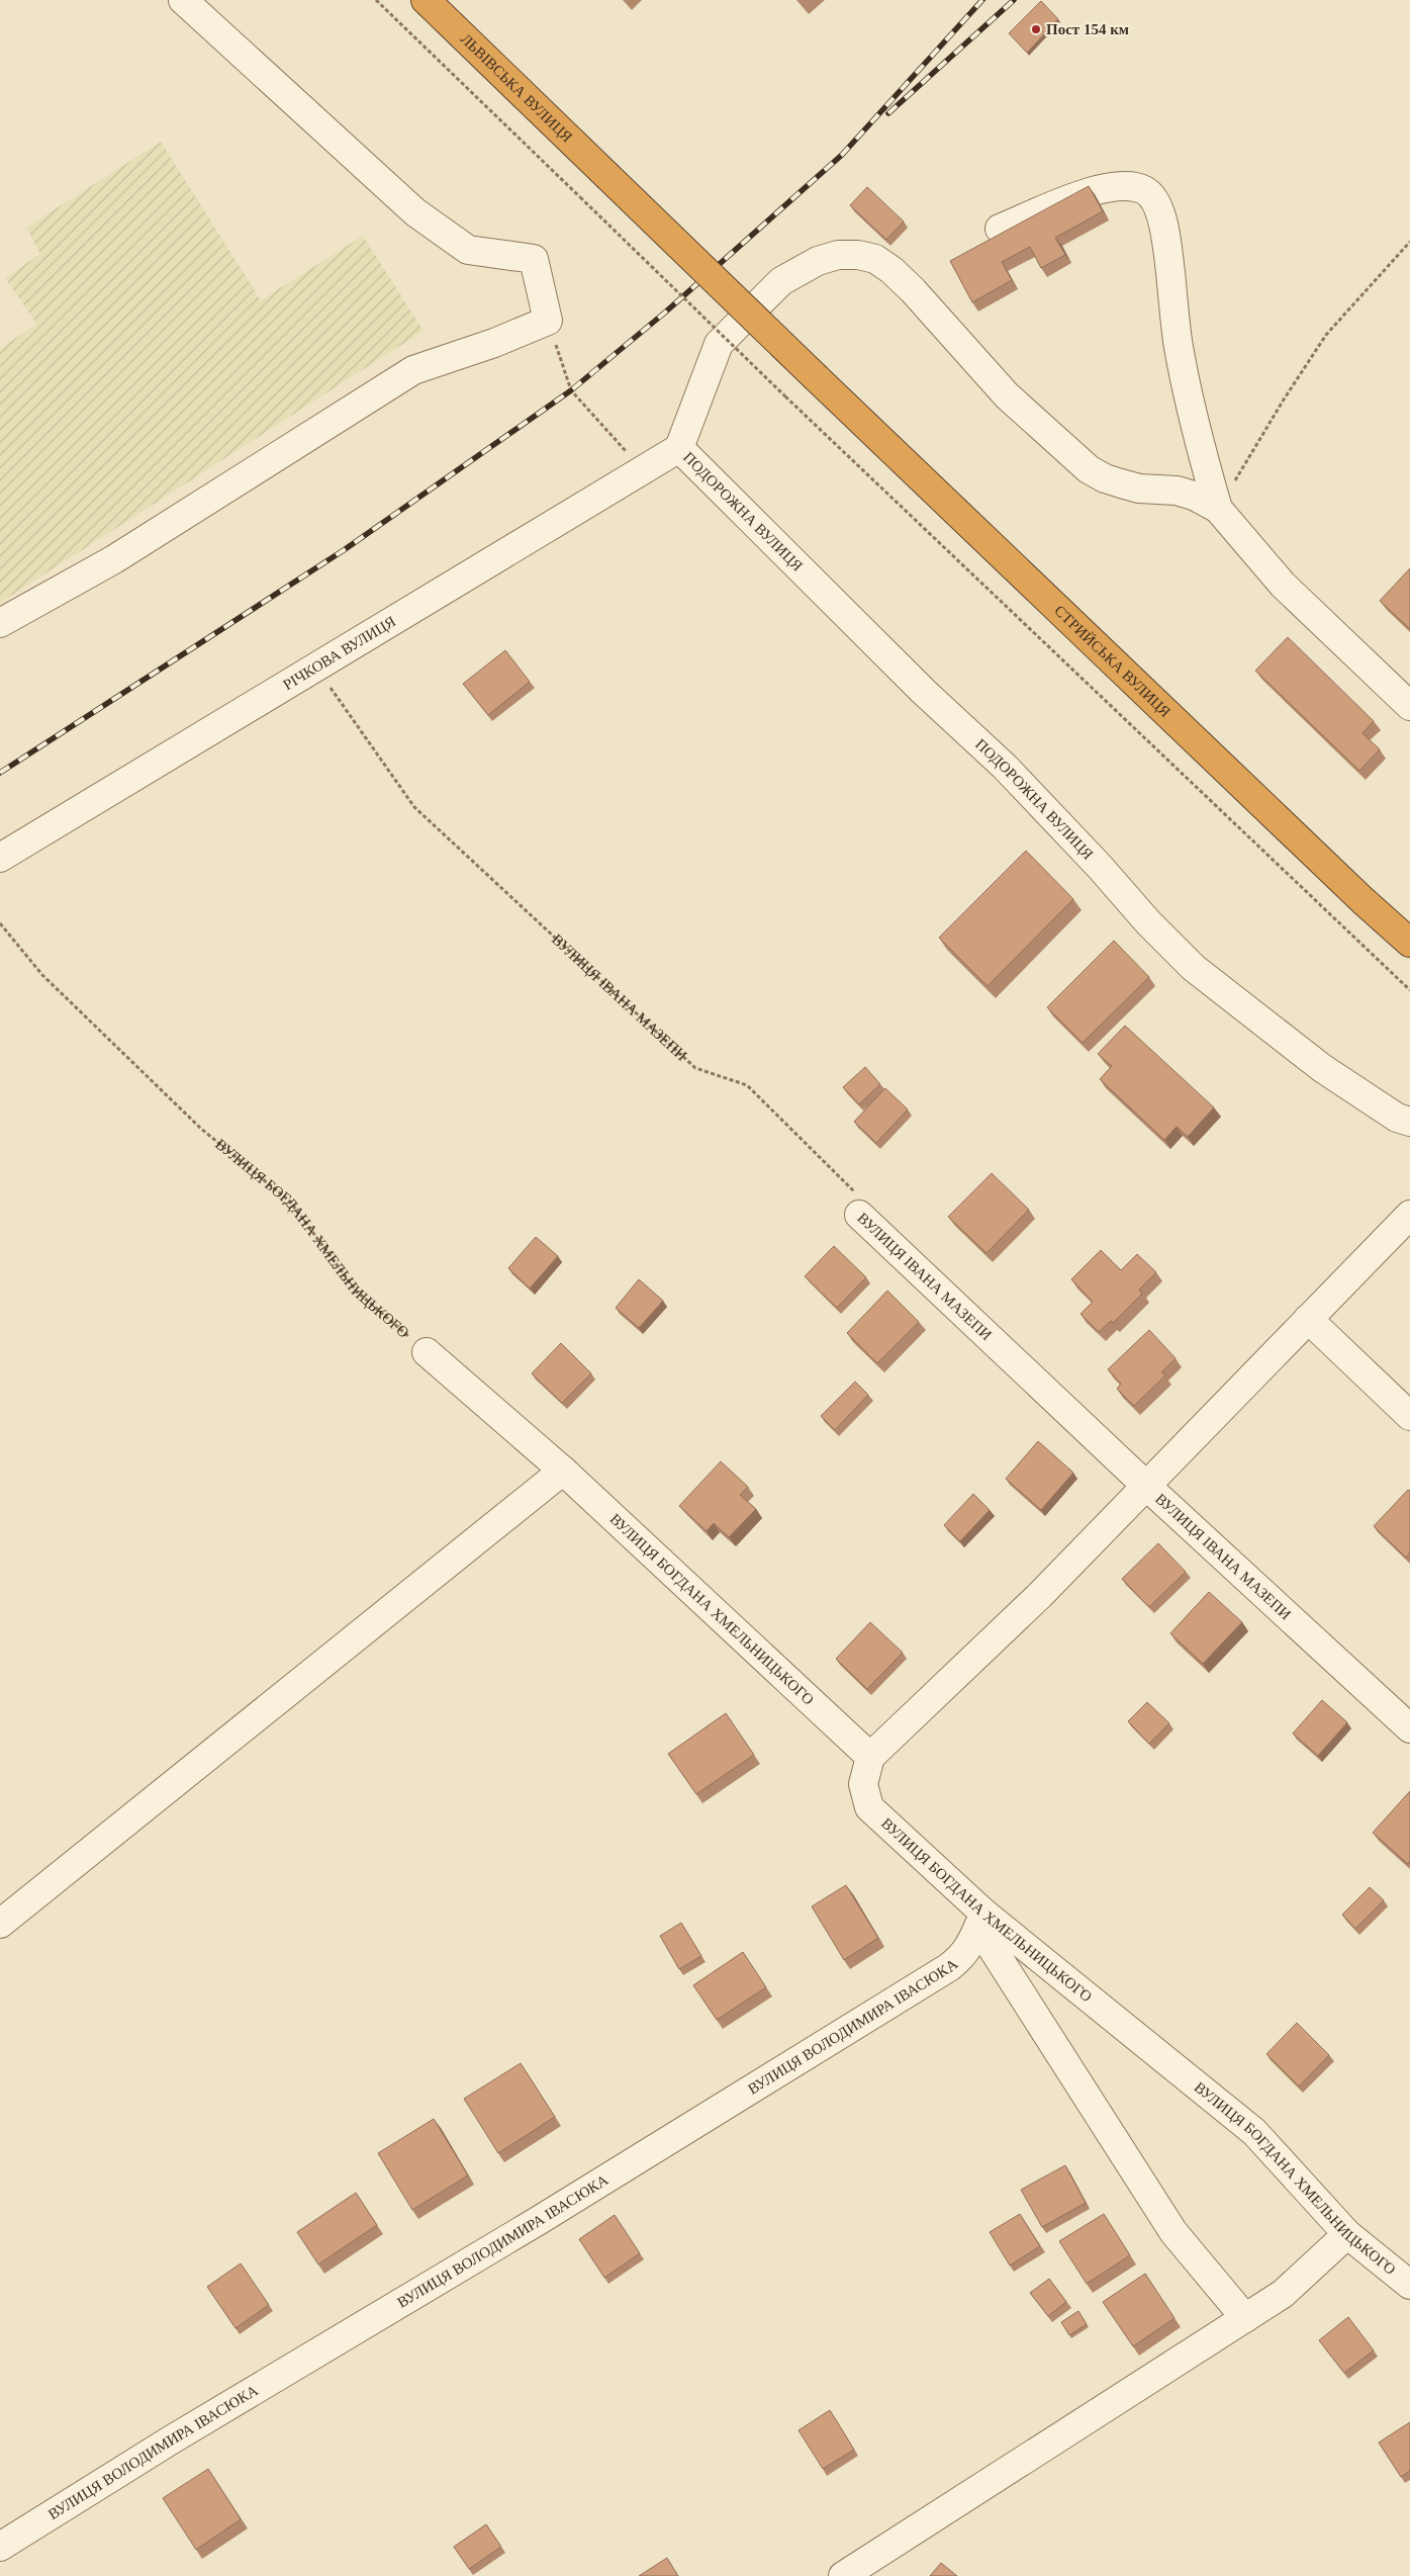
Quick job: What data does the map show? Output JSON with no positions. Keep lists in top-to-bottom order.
{
  "streets": {
    "highway": ["ЛЬВІВСЬКА ВУЛИЦЯ", "СТРИЙСЬКА ВУЛИЦЯ"],
    "street": [
      "ПОДОРОЖНА ВУЛИЦЯ",
      "РІЧКОВА ВУЛИЦЯ",
      "ВУЛИЦЯ ІВАНА МАЗЕПИ",
      "ВУЛИЦЯ БОГДАНА ХМЕЛЬНИЦЬКОГО",
      "ВУЛИЦЯ ВОЛОДИМИРА ІВАСЮКА"
    ]
  },
  "crossings": [
    ["ЛЬВІВСЬКА ВУЛИЦЯ", "СТРИЙСЬКА ВУЛИЦЯ"],
    ["ПОДОРОЖНА ВУЛИЦЯ", "РІЧКОВА ВУЛИЦЯ"],
    ["РІЧКОВА ВУЛИЦЯ", "ВУЛИЦЯ ІВАНА МАЗЕПИ"],
    ["ВУЛИЦЯ БОГДАНА ХМЕЛЬНИЦЬКОГО", "ВУЛИЦЯ ВОЛОДИМИРА ІВАСЮКА"]
  ],
  "places": ["Пост 154 км"]
}
